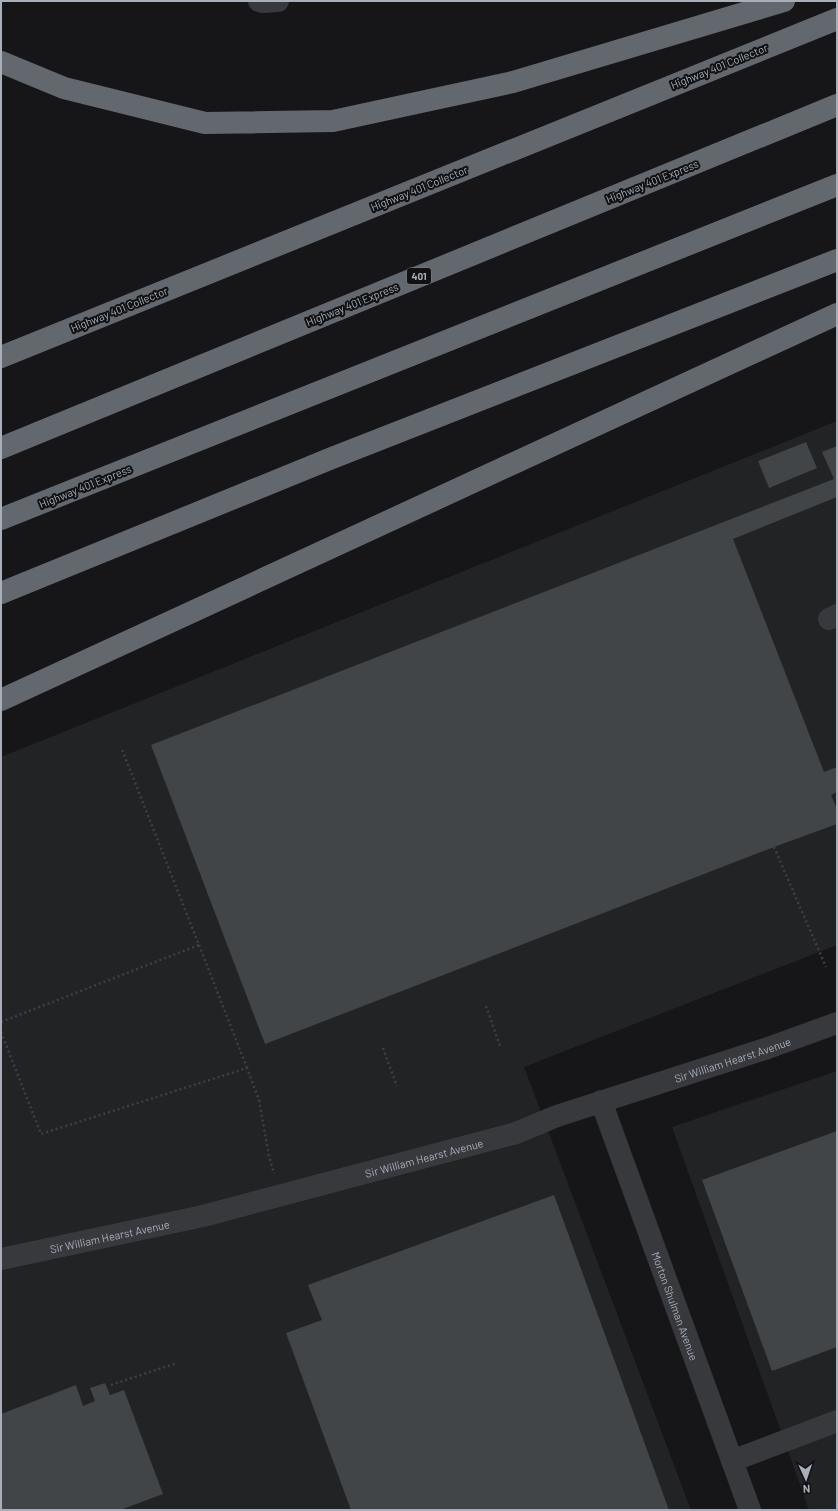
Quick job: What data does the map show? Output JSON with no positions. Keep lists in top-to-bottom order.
{
  "streets": {
    "highway": ["Highway 401 Collector", "Highway 401 Express", "401"],
    "street": ["Sir William Hearst Avenue", "Morton Shulman Avenue"]
  },
  "crossings": [
    ["Sir William Hearst Avenue", "Morton Shulman Avenue"]
  ],
  "north": "bottom"
}
